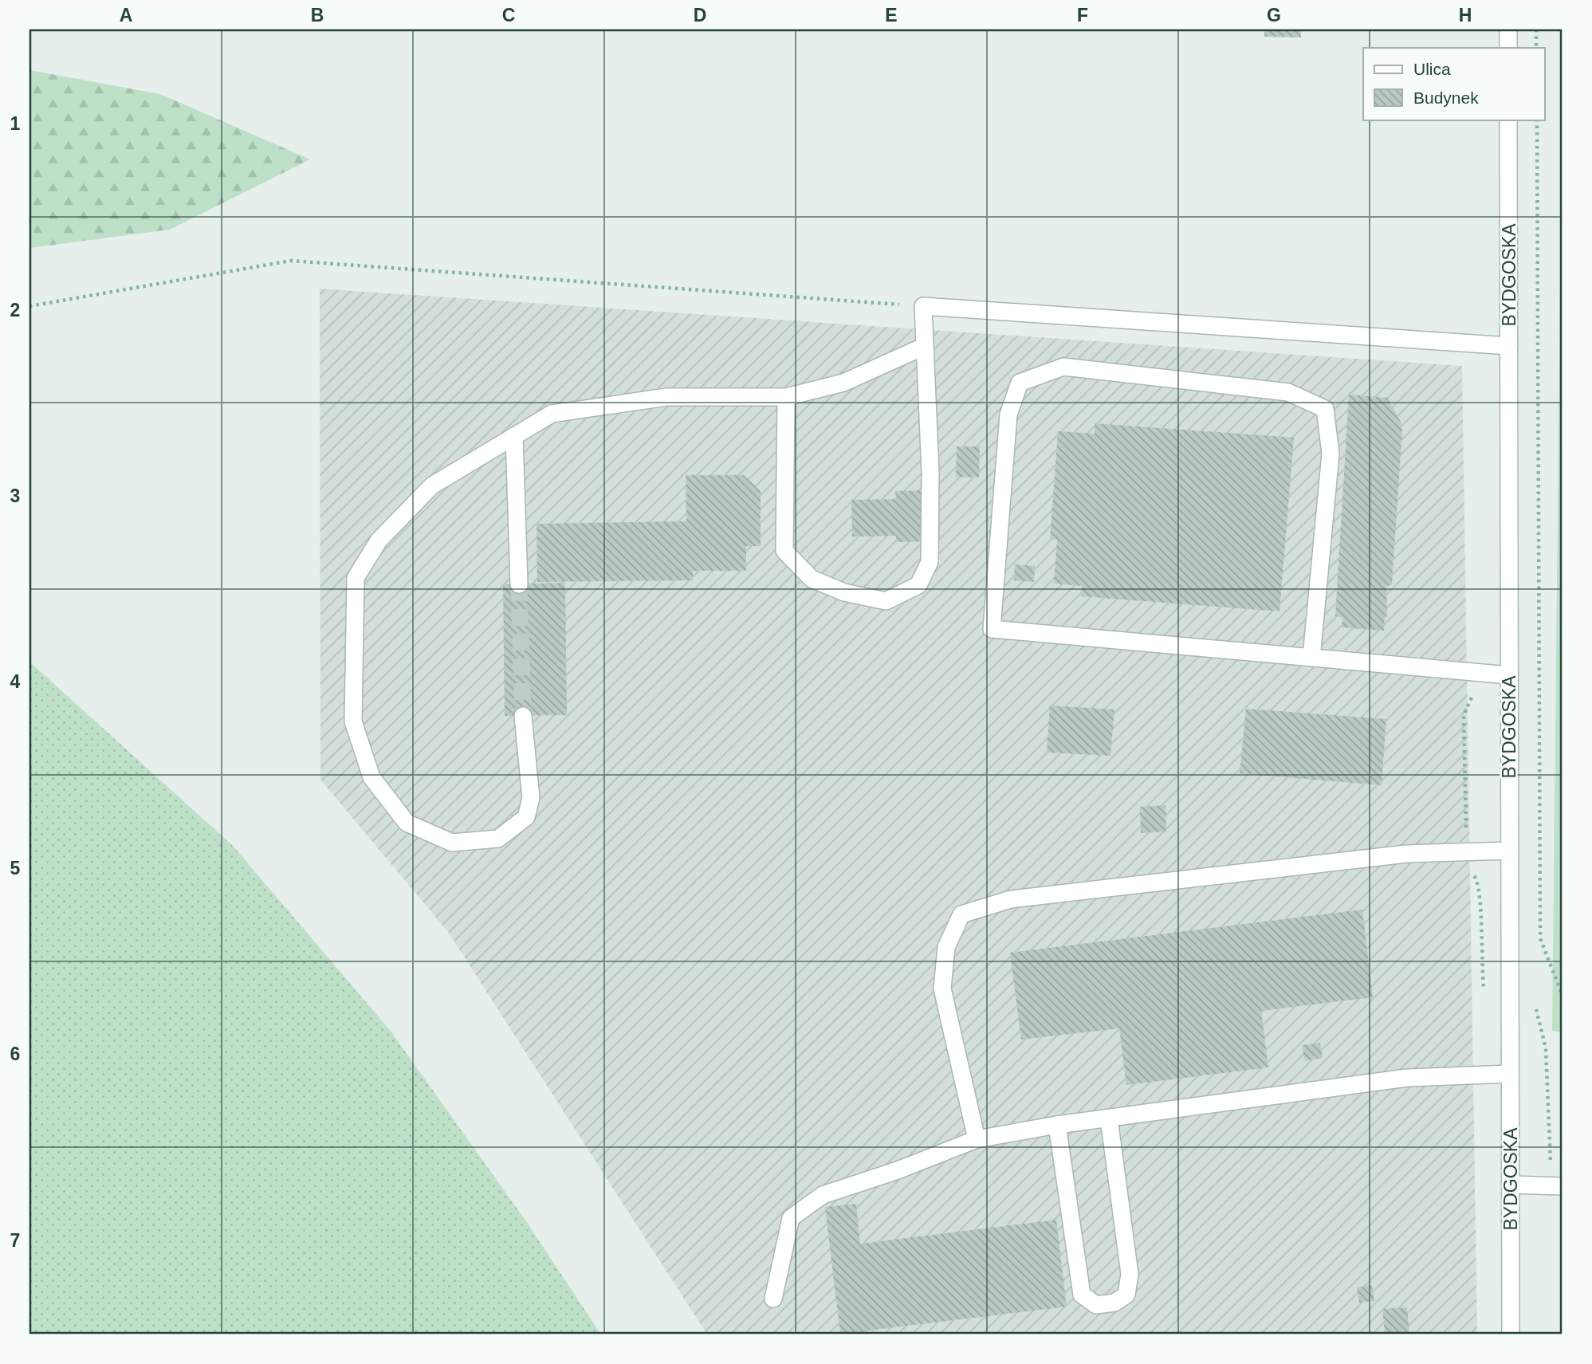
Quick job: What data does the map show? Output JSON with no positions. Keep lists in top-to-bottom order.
{
  "streets": {
    "street": ["BYDGOSKA"]
  },
  "legend": ["Ulica", "Budynek"],
  "grid": {
    "columns": [
      "A",
      "B",
      "C",
      "D",
      "E",
      "F",
      "G",
      "H"
    ],
    "rows": [
      "1",
      "2",
      "3",
      "4",
      "5",
      "6",
      "7"
    ]
  }
}
